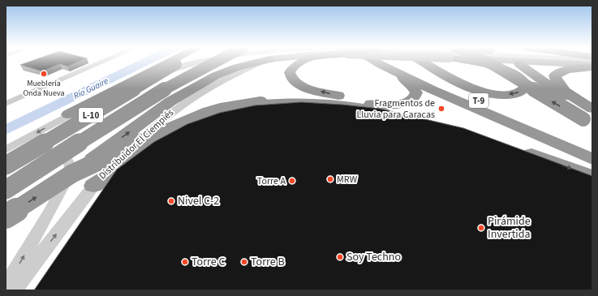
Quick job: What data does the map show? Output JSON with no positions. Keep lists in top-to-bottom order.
{
  "streets": {
    "highway": ["T-9", "L-10"],
    "main road": ["Distribuidor El Ciempiés"]
  },
  "water": ["Río Guaire"],
  "places": [
    "Mueblería Onda Nueva",
    "Fragmentos de Lluvia para Caracas",
    "MRW",
    "Torre A",
    "Nivel C-2",
    "Pirámide Invertida",
    "Soy Techno",
    "Torre C",
    "Torre B"
  ]
}
